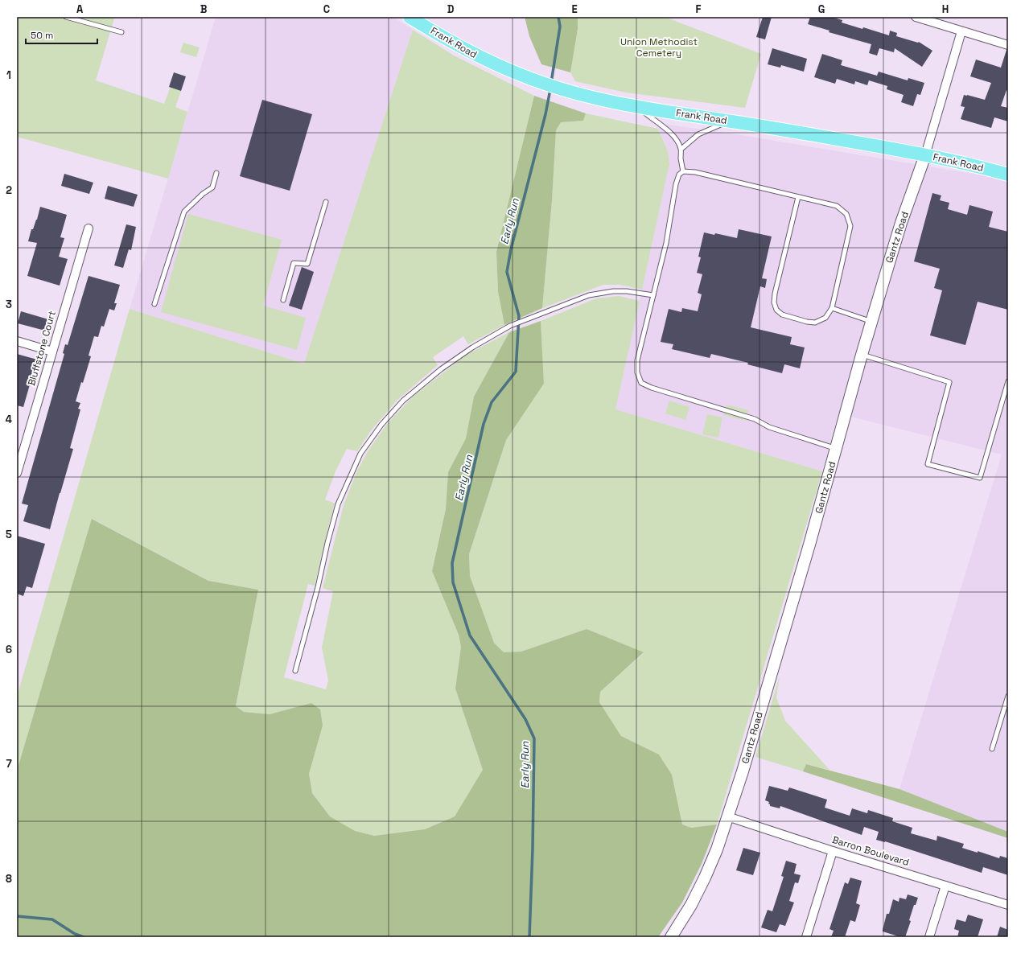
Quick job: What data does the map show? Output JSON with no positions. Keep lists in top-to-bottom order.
{
  "streets": {
    "main road": ["Frank Road", "Gantz Road"],
    "street": ["Bluffstone Court", "Barron Boulevard"]
  },
  "crossings": [
    ["Frank Road", "Gantz Road"],
    ["Gantz Road", "Barron Boulevard"]
  ],
  "water": ["Early Run"],
  "parks": ["Union Methodist Cemetery"],
  "scale_bar": "50 m",
  "grid": {
    "columns": [
      "A",
      "B",
      "C",
      "D",
      "E",
      "F",
      "G",
      "H"
    ],
    "rows": [
      "1",
      "2",
      "3",
      "4",
      "5",
      "6",
      "7",
      "8"
    ]
  }
}
